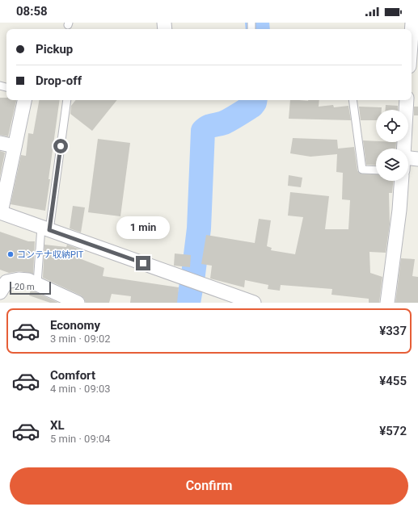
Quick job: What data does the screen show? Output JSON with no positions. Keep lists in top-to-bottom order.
{
  "places": ["コンテナ収納PIT"],
  "scale_bar": "20 m",
  "page": {
    "status": "08:58",
    "banner": ["Pickup", "Drop-off"],
    "bubble": "1 min",
    "scale": "20 m",
    "list": [
      {
        "name": "Economy",
        "note": "3 min · 09:02",
        "value": "¥337"
      },
      {
        "name": "Comfort",
        "note": "4 min · 09:03",
        "value": "¥455"
      },
      {
        "name": "XL",
        "note": "5 min · 09:04",
        "value": "¥572"
      }
    ],
    "buttons": "Confirm"
  }
}
